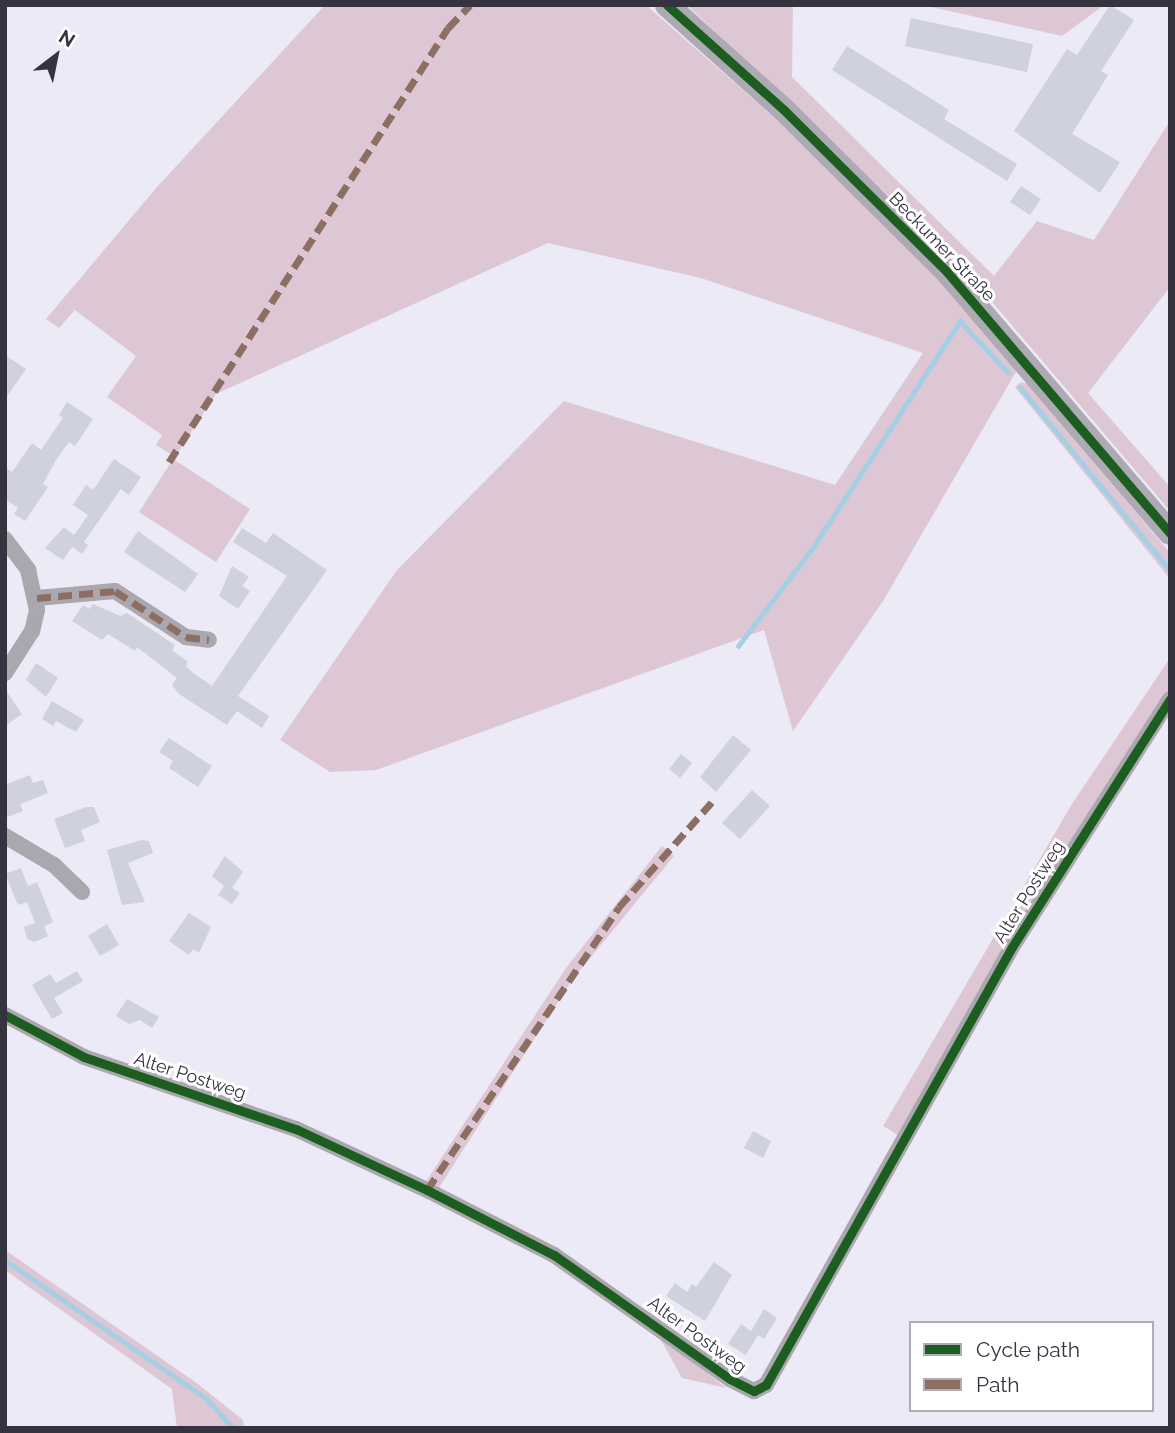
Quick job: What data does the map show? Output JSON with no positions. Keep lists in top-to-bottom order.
{
  "streets": {
    "main road": ["Beckumer Straße"],
    "street": ["Alter Postweg"]
  },
  "legend": ["Cycle path", "Path"],
  "north": "top right"
}
